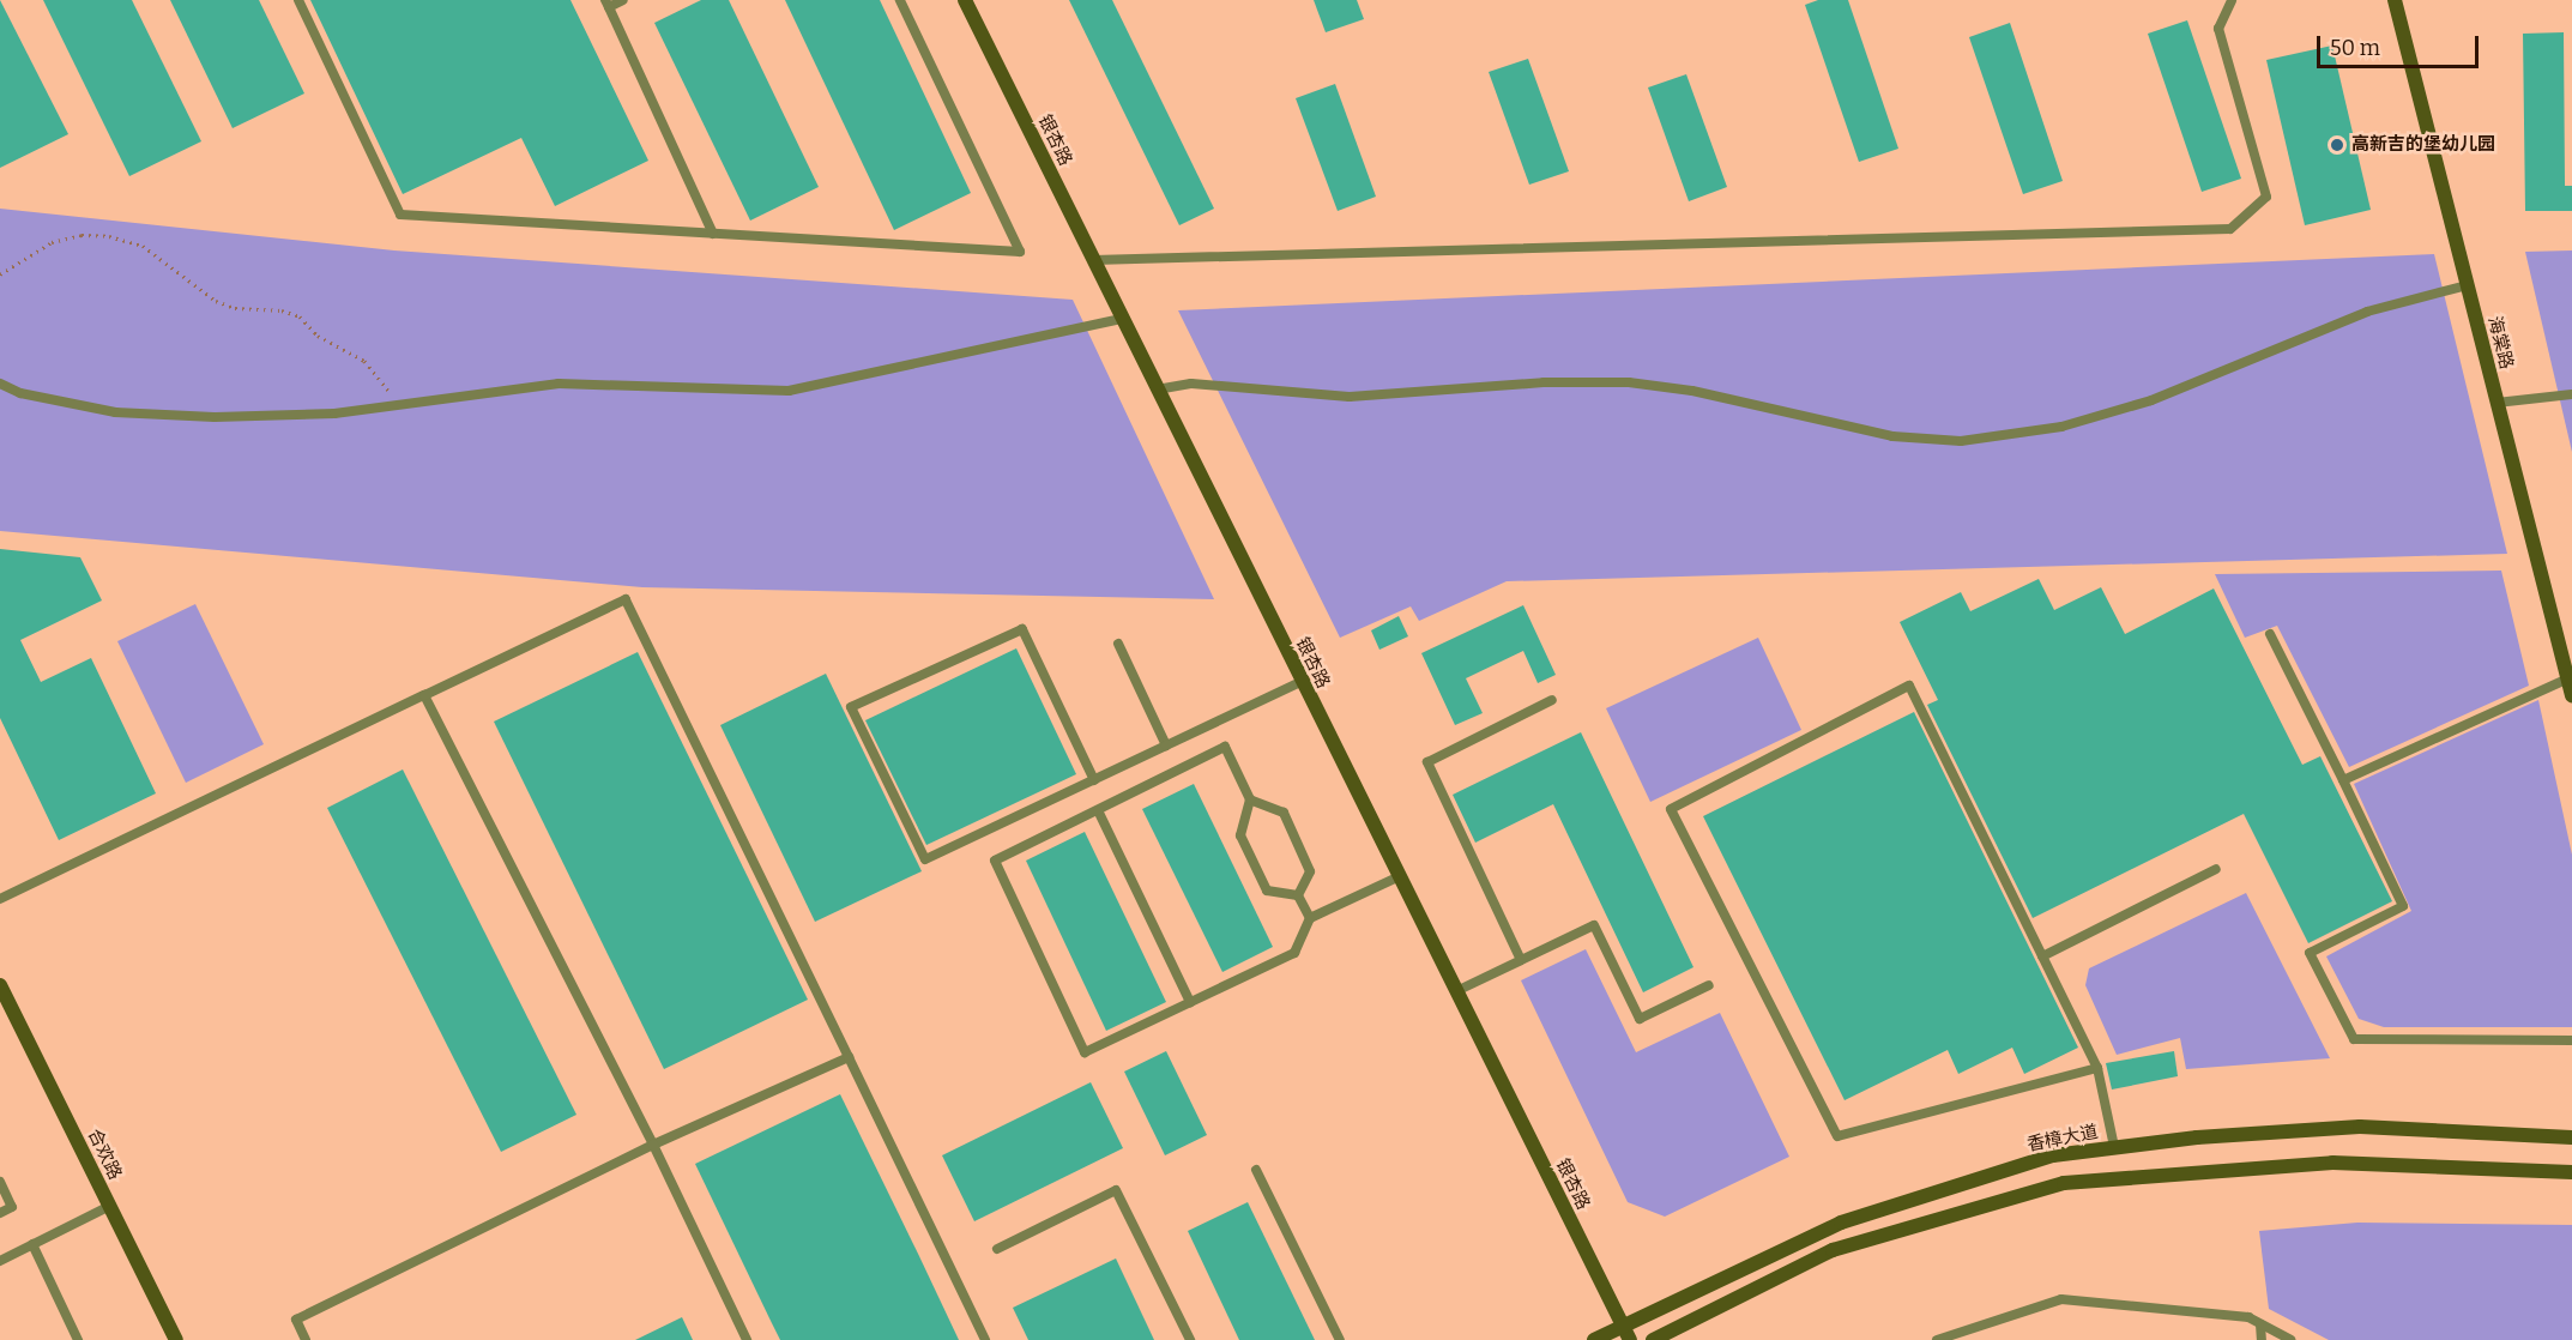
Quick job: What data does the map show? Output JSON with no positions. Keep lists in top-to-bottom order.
{
  "streets": {
    "street": [
      "银杏路",
      "海棠路",
      "香樟大道",
      "合欢路"
    ]
  },
  "crossings": [
    ["银杏路", "香樟大道"]
  ],
  "places": ["高新吉的堡幼儿园"],
  "scale_bar": "50 m"
}
